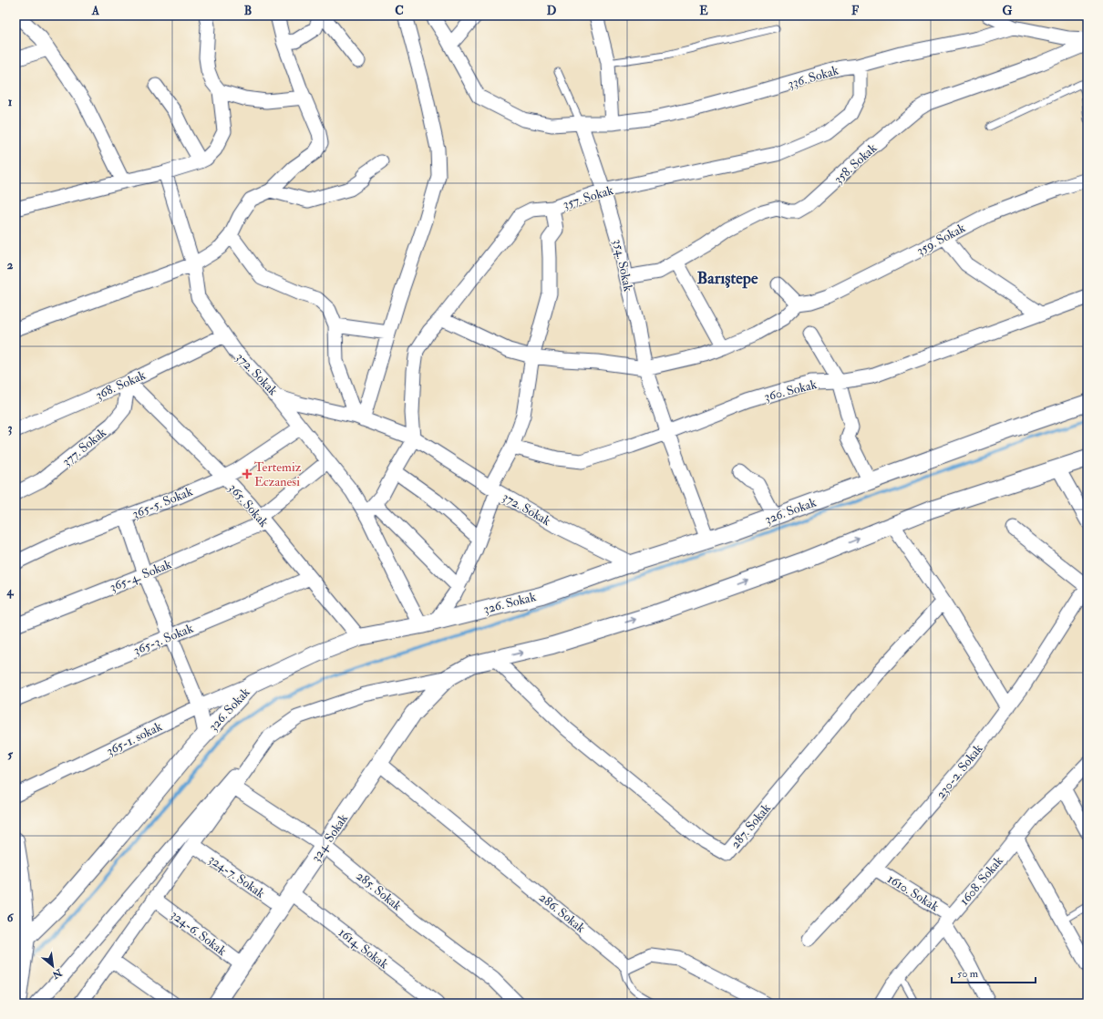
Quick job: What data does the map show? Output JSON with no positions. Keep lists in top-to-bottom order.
{
  "streets": {
    "street": [
      "336. Sokak",
      "358. Sokak",
      "357. Sokak",
      "359. Sokak",
      "354. Sokak",
      "372. Sokak",
      "368. Sokak",
      "360. Sokak",
      "377. Sokak",
      "365-5. Sokak",
      "365. Sokak",
      "326. Sokak",
      "365-4. Sokak",
      "365-3. Sokak",
      "365-1. sokak",
      "230-2. Sokak",
      "287. Sokak",
      "324. Sokak",
      "324-7. Sokak",
      "1608. Sokak",
      "285. Sokak",
      "1610. Sokak",
      "286. Sokak",
      "324-6. Sokak",
      "1614. Sokak"
    ]
  },
  "crossings": [
    ["336. Sokak", "357. Sokak"],
    ["358. Sokak", "354. Sokak"],
    ["357. Sokak", "354. Sokak"],
    ["357. Sokak", "372. Sokak"],
    ["354. Sokak", "360. Sokak"],
    ["354. Sokak", "326. Sokak"],
    ["372. Sokak", "368. Sokak"],
    ["372. Sokak", "326. Sokak"],
    ["368. Sokak", "377. Sokak"],
    ["368. Sokak", "365. Sokak"],
    ["377. Sokak", "365. Sokak"],
    ["365-5. Sokak", "365. Sokak"],
    ["365. Sokak", "326. Sokak"],
    ["365. Sokak", "365-4. Sokak"],
    ["365. Sokak", "365-3. Sokak"],
    ["326. Sokak", "365-1. sokak"],
    ["230-2. Sokak", "1610. Sokak"],
    ["324. Sokak", "324-7. Sokak"],
    ["324. Sokak", "285. Sokak"],
    ["324. Sokak", "286. Sokak"],
    ["324. Sokak", "324-6. Sokak"],
    ["324. Sokak", "1614. Sokak"],
    ["1608. Sokak", "1610. Sokak"]
  ],
  "districts": ["Barıştepe"],
  "places": {
    "health": ["Tertemiz Eczanesi"]
  },
  "scale_bar": "50 m",
  "north": "bottom right",
  "grid": {
    "columns": [
      "A",
      "B",
      "C",
      "D",
      "E",
      "F",
      "G"
    ],
    "rows": [
      "1",
      "2",
      "3",
      "4",
      "5",
      "6"
    ]
  }
}
